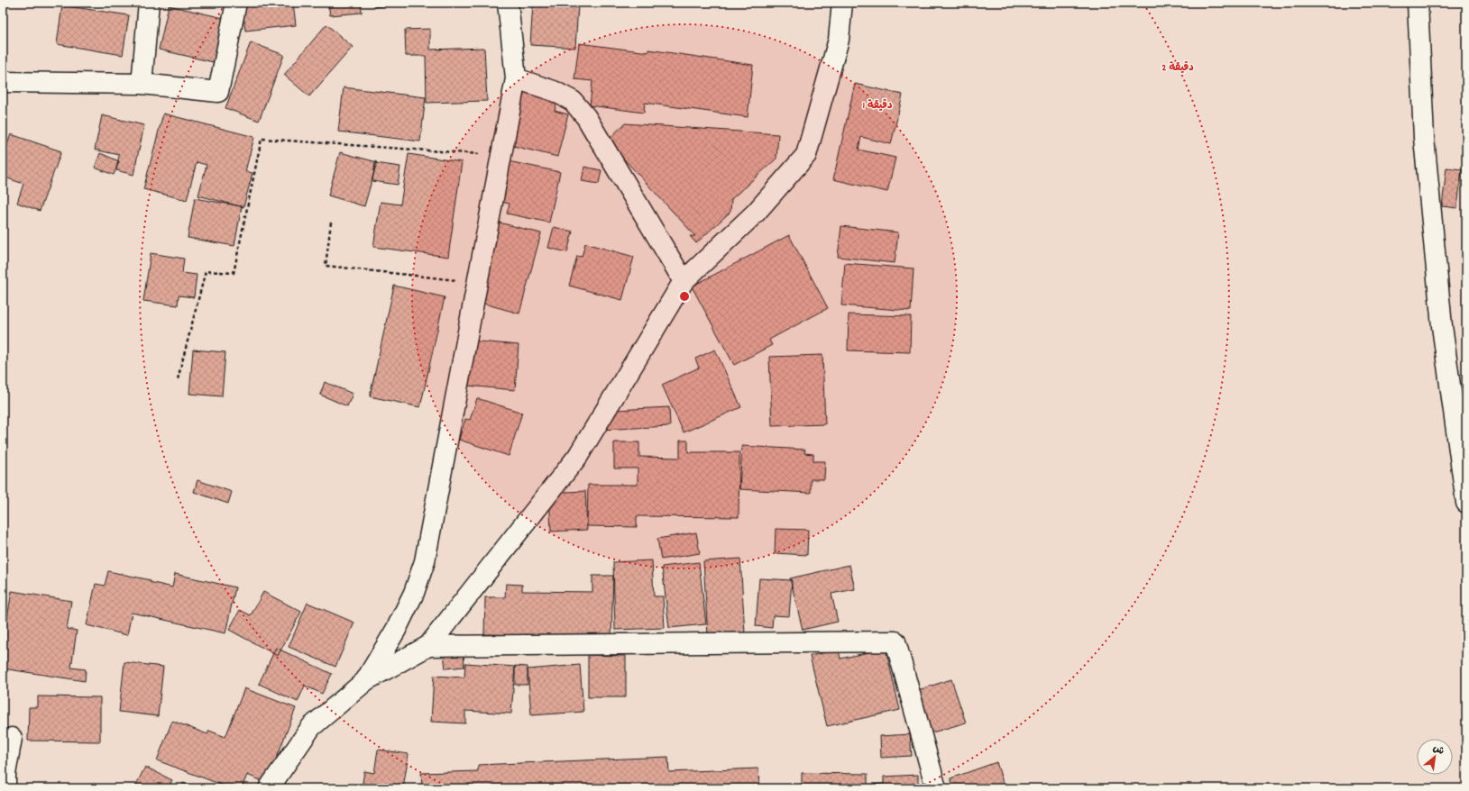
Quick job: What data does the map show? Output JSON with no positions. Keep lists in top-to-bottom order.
{
  "north": "top right",
  "rings": ["2 دقيقة", "1 دقيقة"]
}
